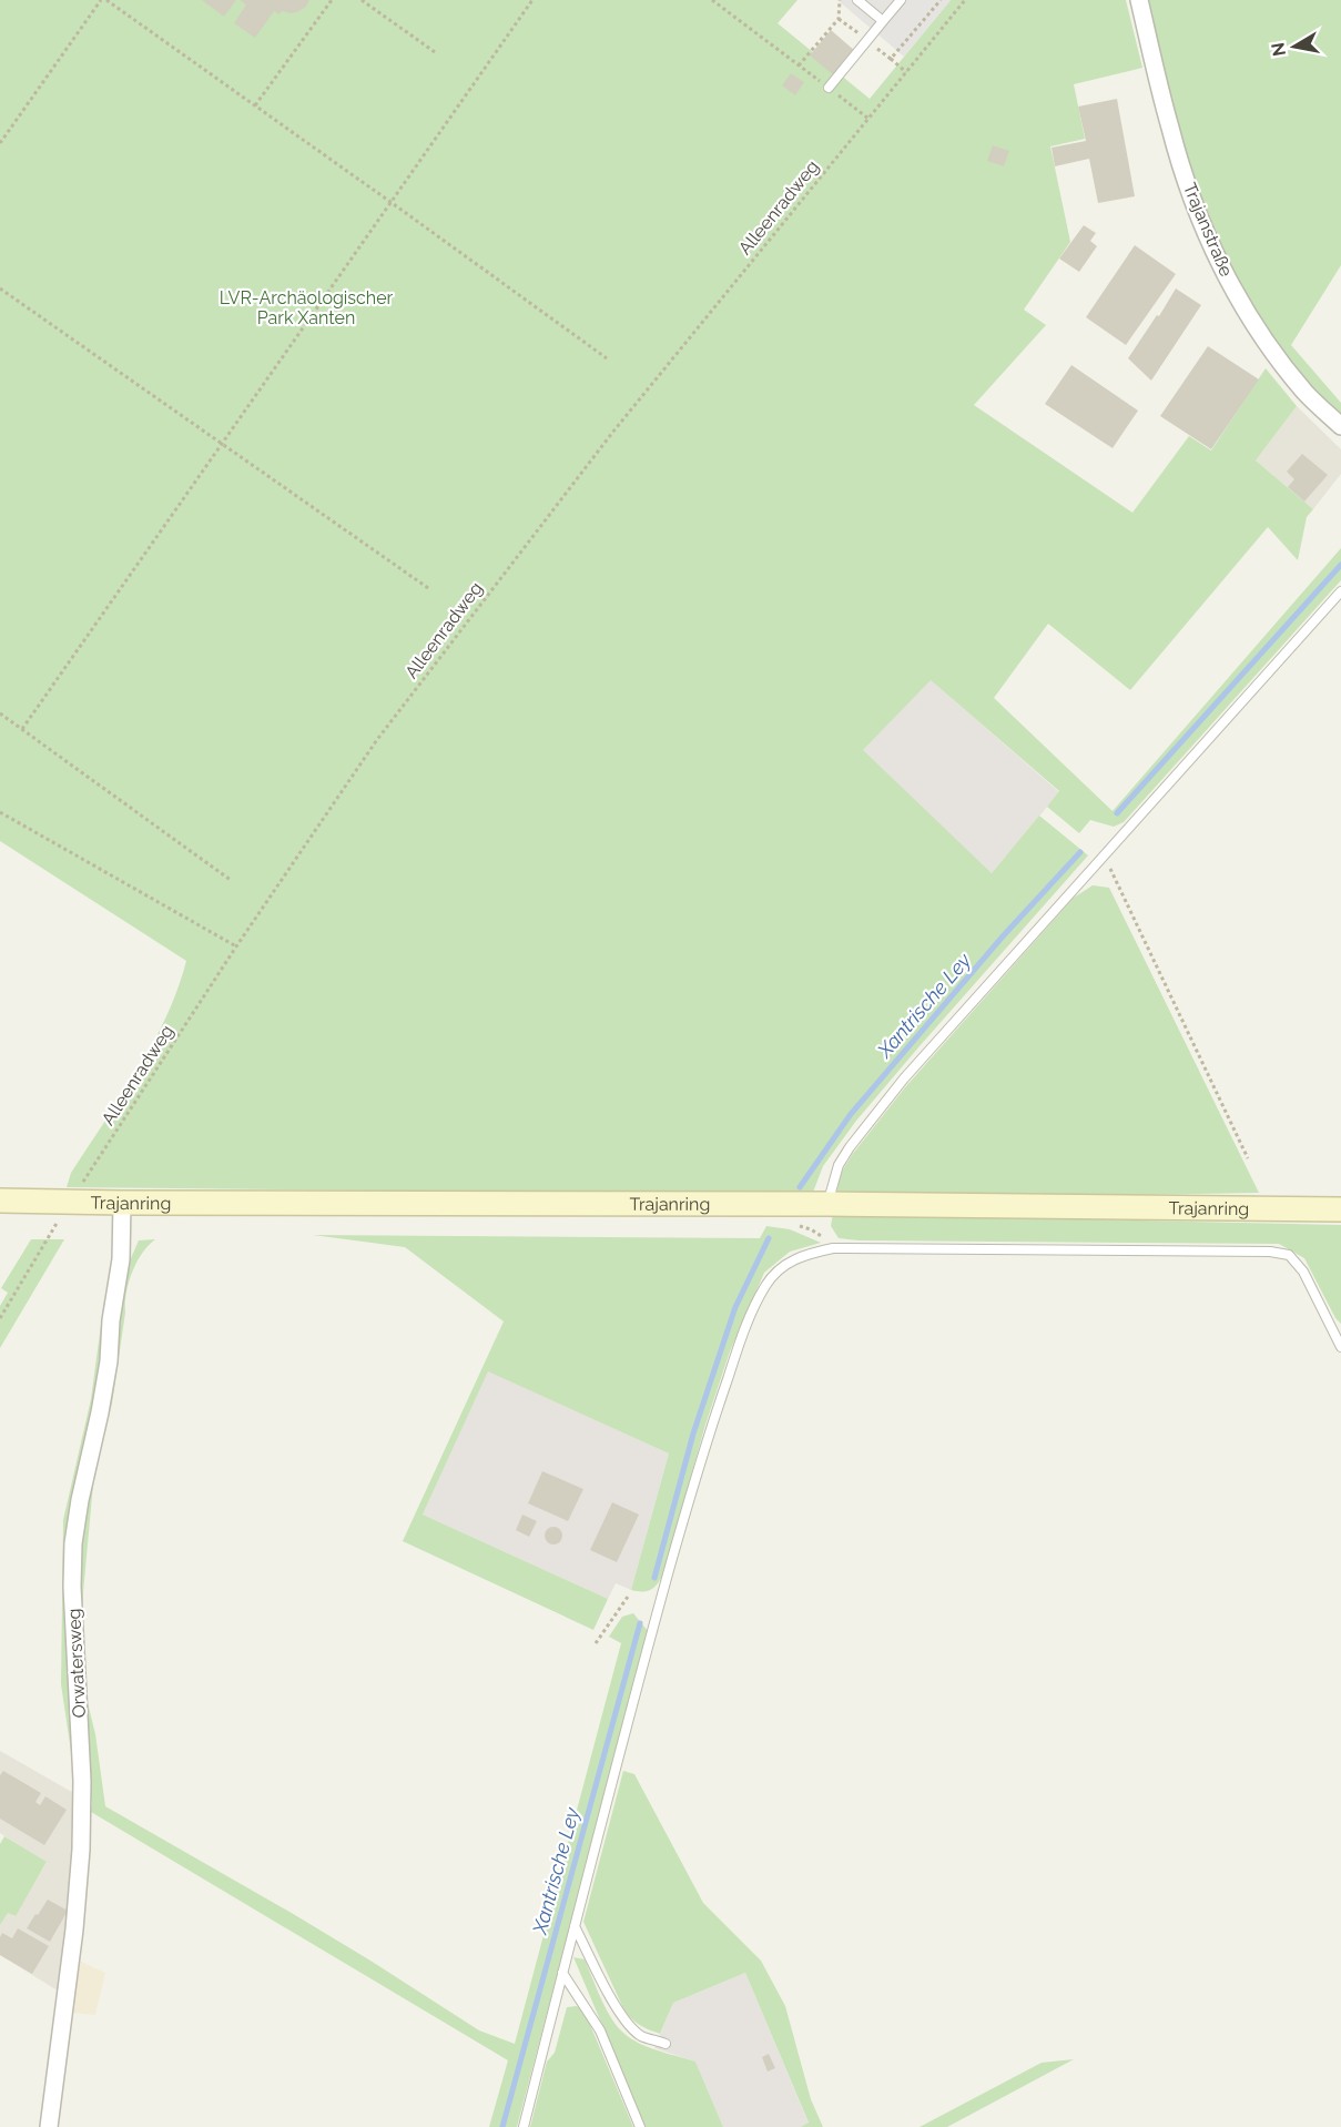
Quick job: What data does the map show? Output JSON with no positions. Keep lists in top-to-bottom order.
{
  "streets": {
    "main road": ["Trajanring"],
    "street": ["Trajanstraße", "Orwatersweg"],
    "path": ["Alleenradweg"]
  },
  "crossings": [
    ["Alleenradweg", "Trajanring"],
    ["Trajanring", "Orwatersweg"]
  ],
  "water": ["Xantrische Ley"],
  "parks": ["LVR-Archäologischer Park Xanten"],
  "north": "left"
}
